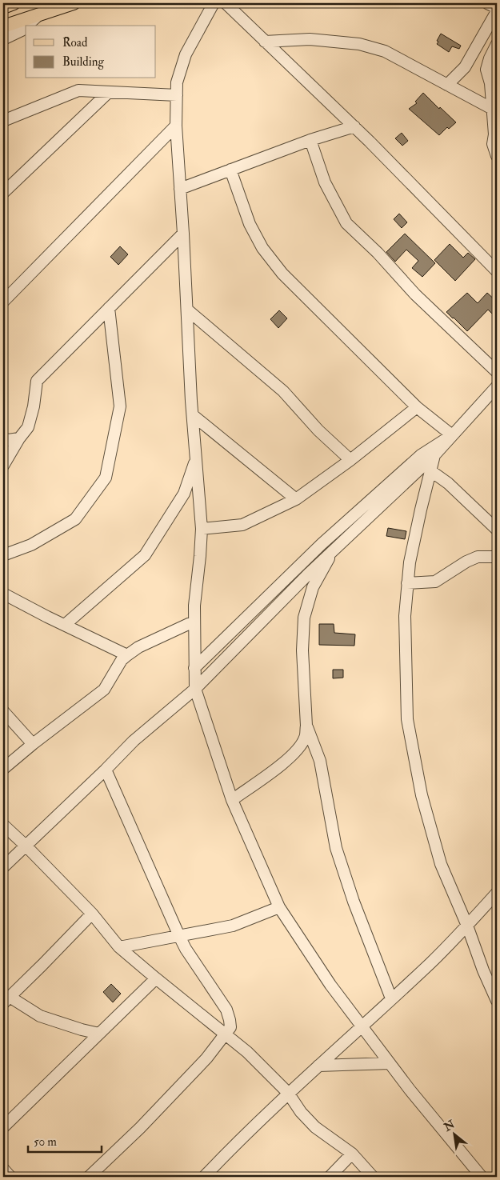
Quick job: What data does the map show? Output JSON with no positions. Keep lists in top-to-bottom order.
{
  "legend": ["Road", "Building"],
  "scale_bar": "50 m",
  "north": "top left"
}
